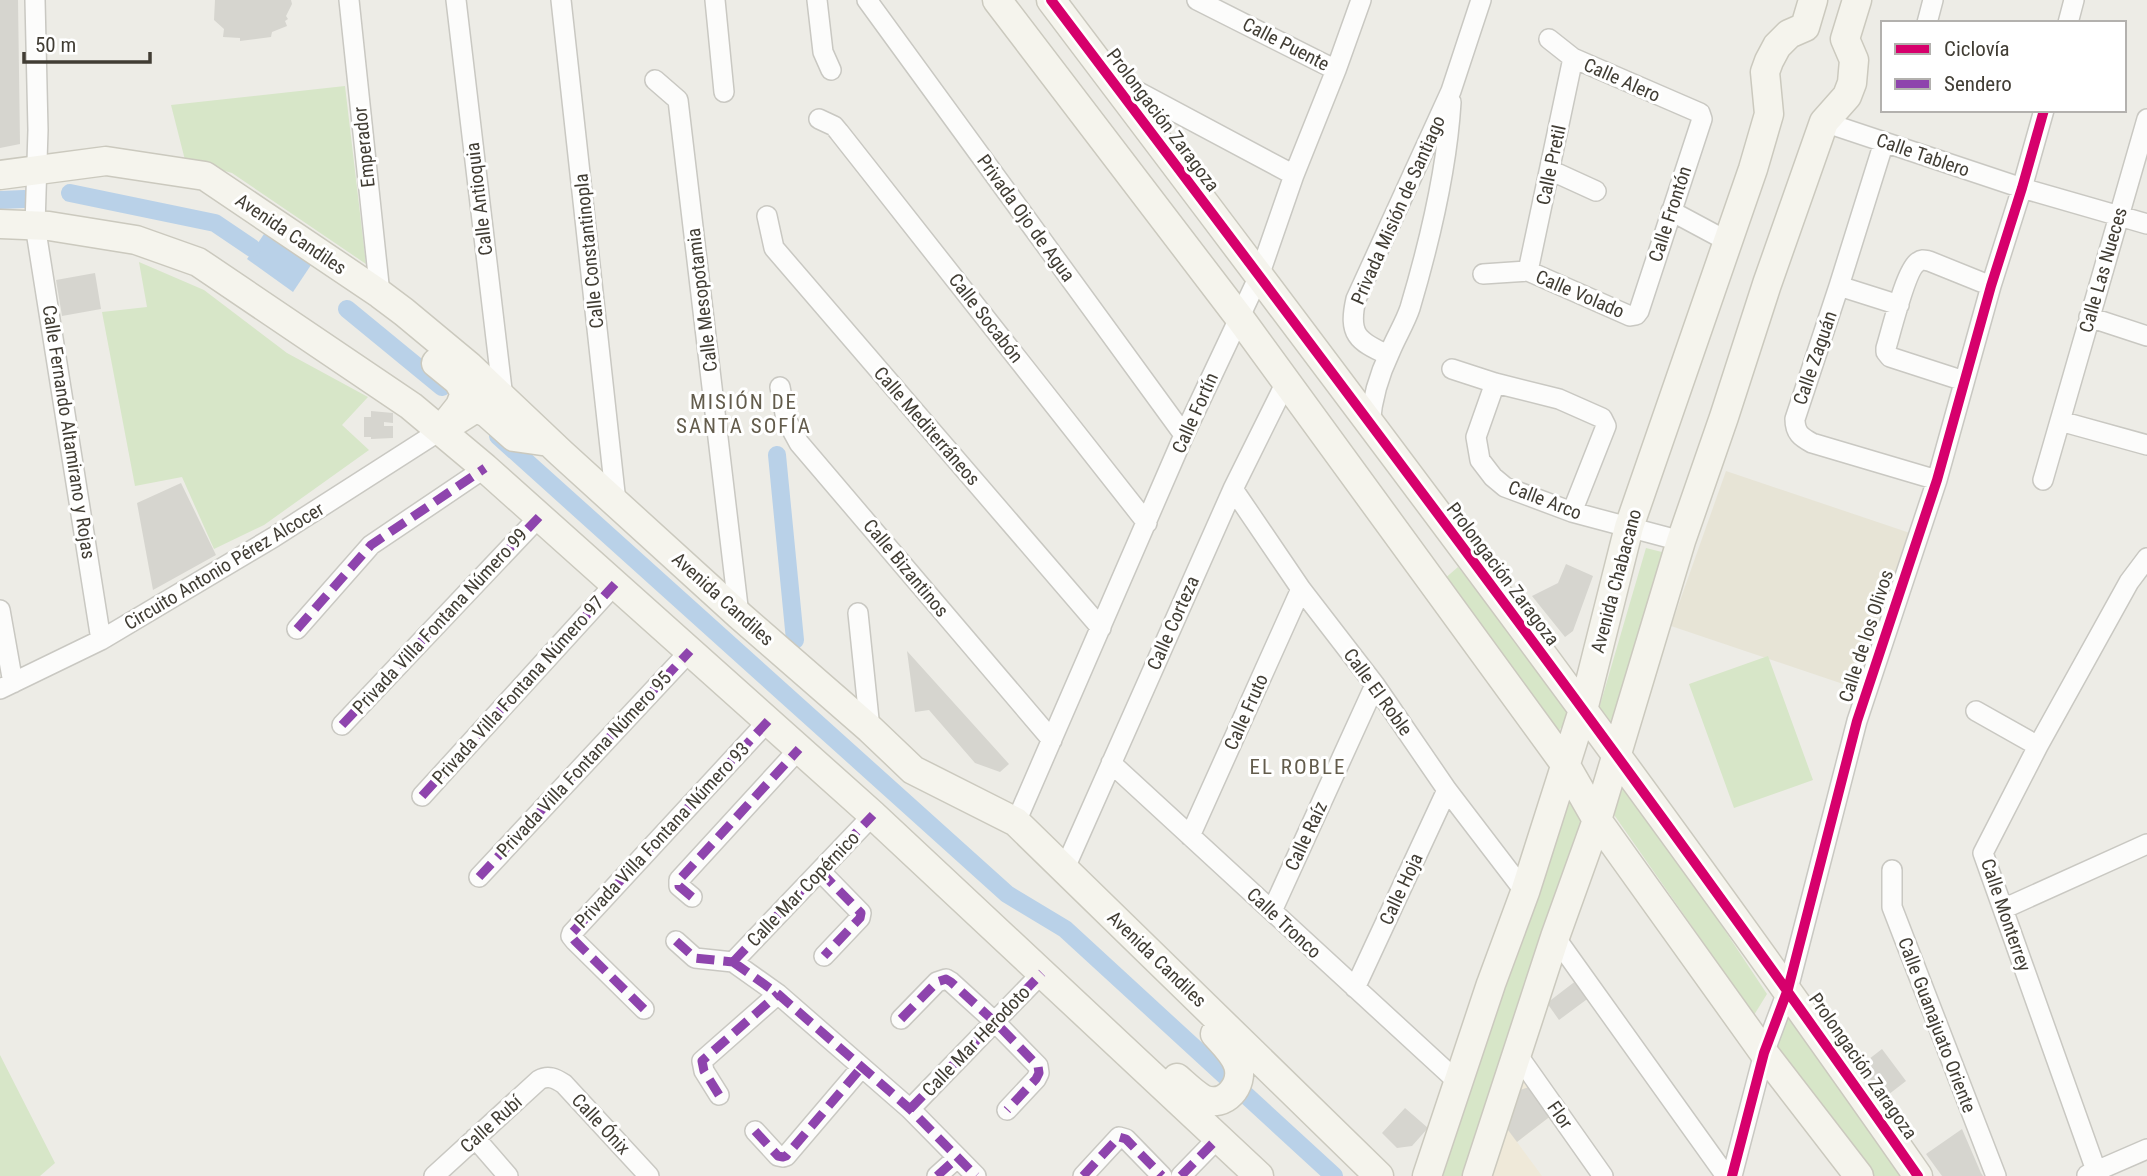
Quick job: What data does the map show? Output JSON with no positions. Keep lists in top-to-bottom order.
{
  "streets": {
    "main road": ["Prolongación Zaragoza", "Avenida Candiles", "Avenida Chabacano"],
    "street": [
      "Calle Puente",
      "Calle Alero",
      "Emperador",
      "Calle Tablero",
      "Calle Pretil",
      "Calle Antioquia",
      "Privada Misión de Santiago",
      "Calle Frontón",
      "Privada Ojo de Agua",
      "Calle Constantinopla",
      "Calle Las Nueces",
      "Calle Volado",
      "Calle Mesopotamia",
      "Calle Socabón",
      "Calle Zaguán",
      "Calle Fortín",
      "Calle Mediterráneos",
      "Calle Fernando Altamirano y Rojas",
      "Calle Arco",
      "Circuito Antonio Pérez Alcocer",
      "Calle Bizantinos",
      "Privada Villa Fontana Número 99",
      "Calle Corteza",
      "Calle de los Olivos",
      "Privada Villa Fontana Número 97",
      "Calle El Roble",
      "Calle Fruto",
      "Privada Villa Fontana Número 95",
      "Privada Villa Fontana Número 93",
      "Calle Raíz",
      "Calle Mar Copérnico",
      "Calle Hoja",
      "Calle Monterrey",
      "Calle Tronco",
      "Calle Guanajuato Oriente",
      "Calle Mar Herodoto",
      "Flor",
      "Calle Rubí",
      "Calle Ónix"
    ]
  },
  "crossings": [
    ["Calle Puente", "Calle Fortín"],
    ["Calle Alero", "Calle Pretil"],
    ["Calle Alero", "Calle Frontón"],
    ["Prolongación Zaragoza", "Privada Misión de Santiago"],
    ["Prolongación Zaragoza", "Calle Fortín"],
    ["Prolongación Zaragoza", "Avenida Chabacano"],
    ["Prolongación Zaragoza", "Calle de los Olivos"],
    ["Emperador", "Avenida Candiles"],
    ["Calle Tablero", "Calle Las Nueces"],
    ["Calle Tablero", "Calle Zaguán"],
    ["Calle Tablero", "Calle de los Olivos"],
    ["Calle Pretil", "Calle Volado"],
    ["Calle Antioquia", "Avenida Candiles"],
    ["Calle Frontón", "Calle Volado"],
    ["Privada Ojo de Agua", "Calle Fortín"],
    ["Avenida Candiles", "Calle Constantinopla"],
    ["Avenida Candiles", "Calle Mesopotamia"],
    ["Avenida Candiles", "Calle Fortín"],
    ["Avenida Candiles", "Calle Fernando Altamirano y Rojas"],
    ["Avenida Candiles", "Calle Corteza"],
    ["Calle Socabón", "Calle Fortín"],
    ["Calle Zaguán", "Calle de los Olivos"],
    ["Calle Fortín", "Calle Mediterráneos"],
    ["Calle Fortín", "Calle Bizantinos"],
    ["Calle Fernando Altamirano y Rojas", "Circuito Antonio Pérez Alcocer"],
    ["Calle Arco", "Avenida Chabacano"],
    ["Avenida Chabacano", "Calle El Roble"],
    ["Avenida Chabacano", "Calle Tronco"],
    ["Calle Corteza", "Calle El Roble"],
    ["Calle Corteza", "Calle Tronco"],
    ["Calle El Roble", "Calle Fruto"],
    ["Calle El Roble", "Calle Raíz"],
    ["Calle El Roble", "Calle Hoja"],
    ["Calle Fruto", "Calle Tronco"],
    ["Calle Raíz", "Calle Tronco"],
    ["Calle Hoja", "Calle Tronco"],
    ["Calle Rubí", "Calle Ónix"]
  ],
  "districts": ["MISIÓN DE SANTA SOFÍA", "EL ROBLE"],
  "legend": ["Ciclovía", "Sendero"],
  "scale_bar": "50 m"
}
